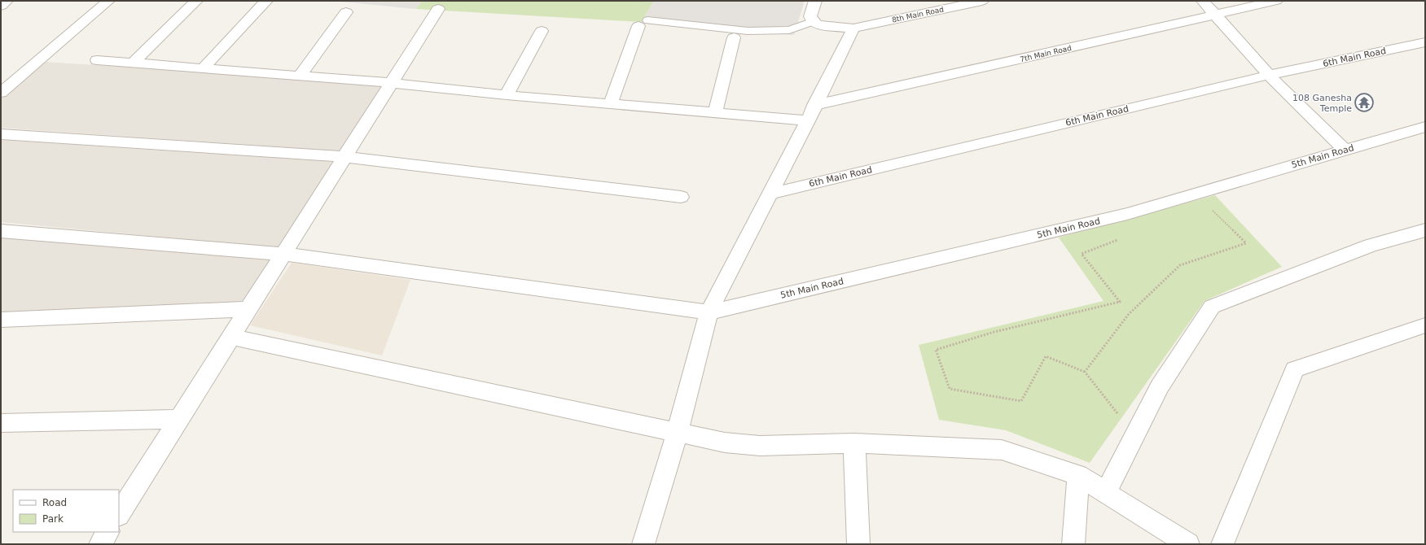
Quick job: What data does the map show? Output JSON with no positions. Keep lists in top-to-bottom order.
{
  "streets": {
    "street": [
      "8th Main Road",
      "7th Main Road",
      "6th Main Road",
      "5th Main Road"
    ]
  },
  "places": {
    "temple": ["108 Ganesha Temple"]
  },
  "legend": ["Road", "Park"]
}
